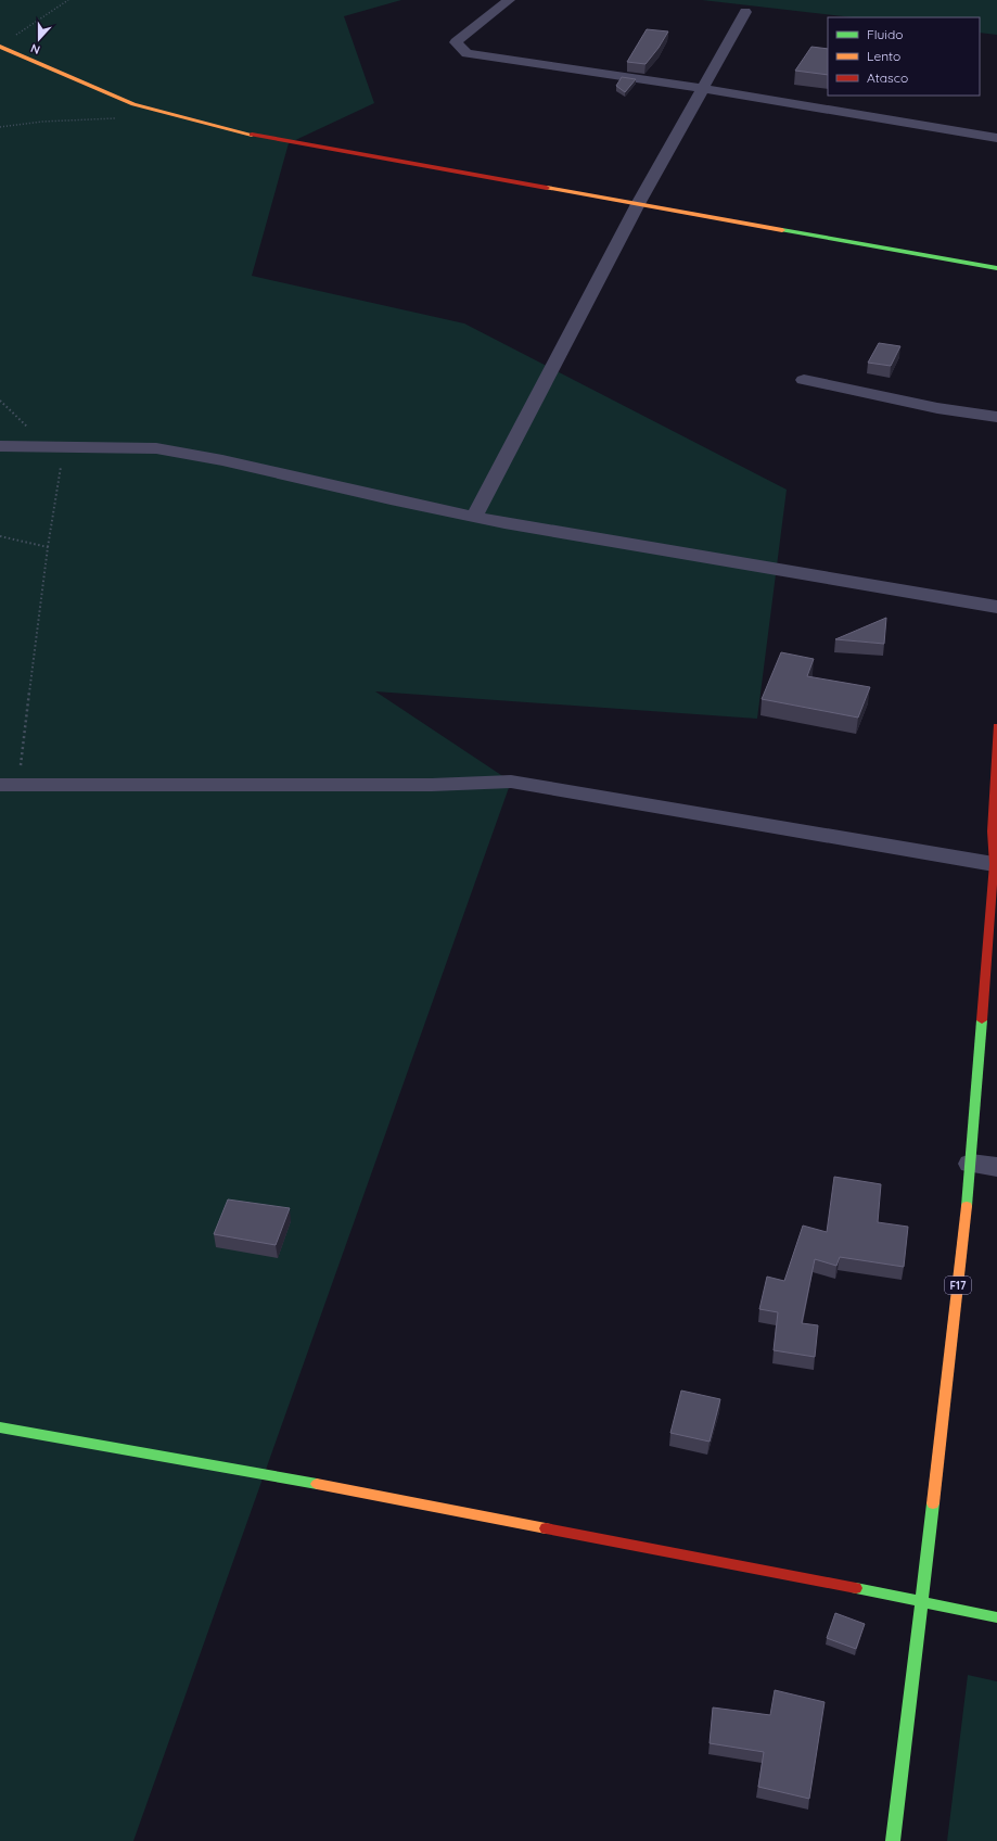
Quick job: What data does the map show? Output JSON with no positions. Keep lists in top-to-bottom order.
{
  "streets": {
    "main road": ["F17"]
  },
  "legend": ["Fluido", "Lento", "Atasco"],
  "north": "bottom"
}
